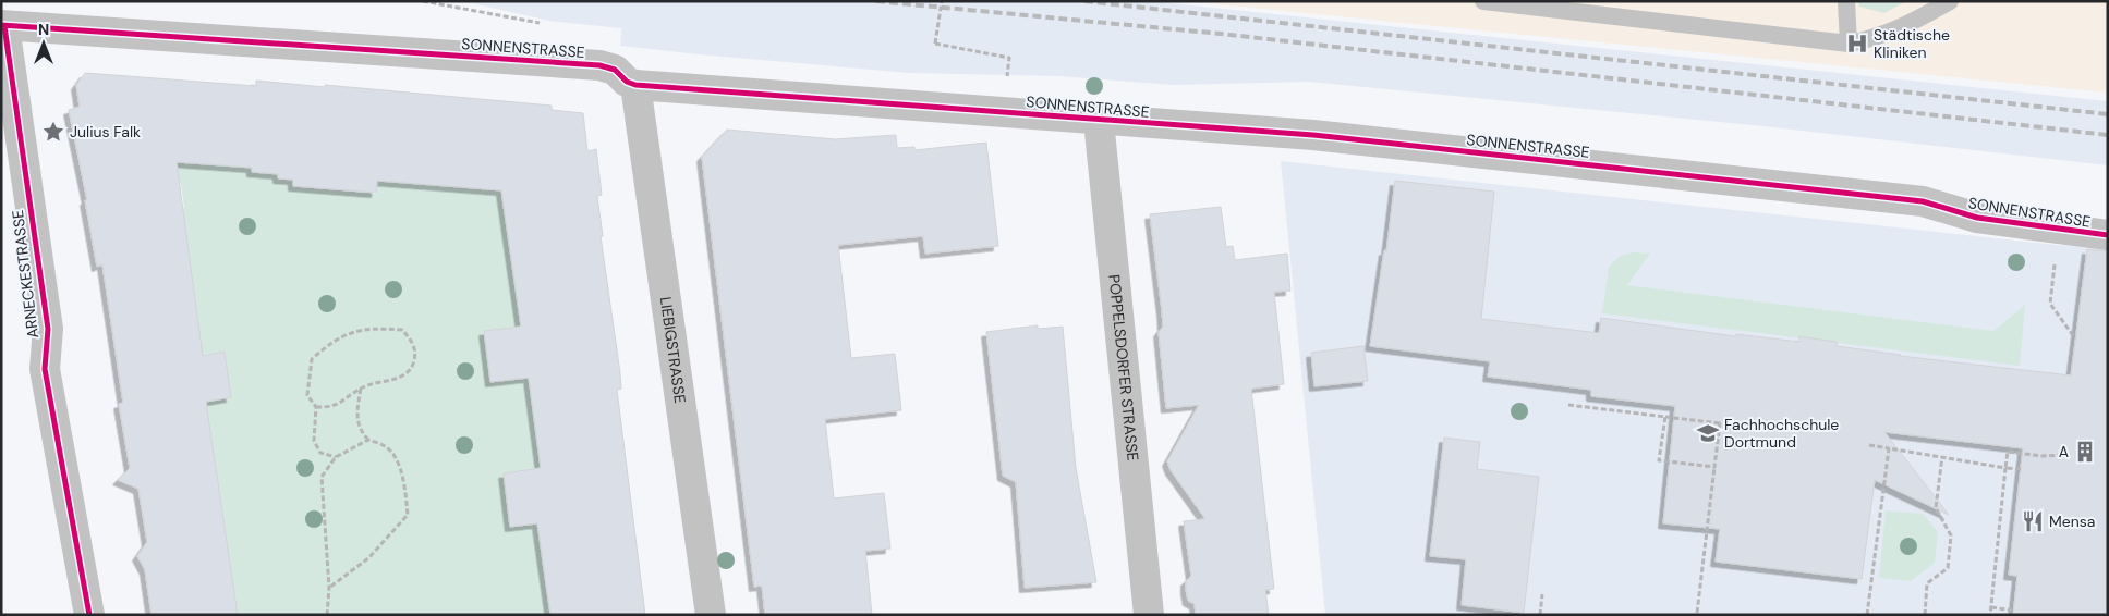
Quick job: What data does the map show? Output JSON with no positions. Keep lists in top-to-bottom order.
{
  "streets": {
    "street": [
      "SONNENSTRASSE",
      "ARNECKESTRASSE",
      "LIEBIGSTRASSE",
      "POPPELSDORFER STRASSE"
    ]
  },
  "crossings": [
    ["SONNENSTRASSE", "ARNECKESTRASSE"],
    ["SONNENSTRASSE", "LIEBIGSTRASSE"],
    ["SONNENSTRASSE", "POPPELSDORFER STRASSE"]
  ],
  "places": {
    "hospital": ["Städtische Kliniken"],
    "place": ["Julius Falk"],
    "school or university": ["Fachhochschule Dortmund"],
    "building": ["A"],
    "restaurant": ["Mensa"]
  },
  "north": "top"
}
